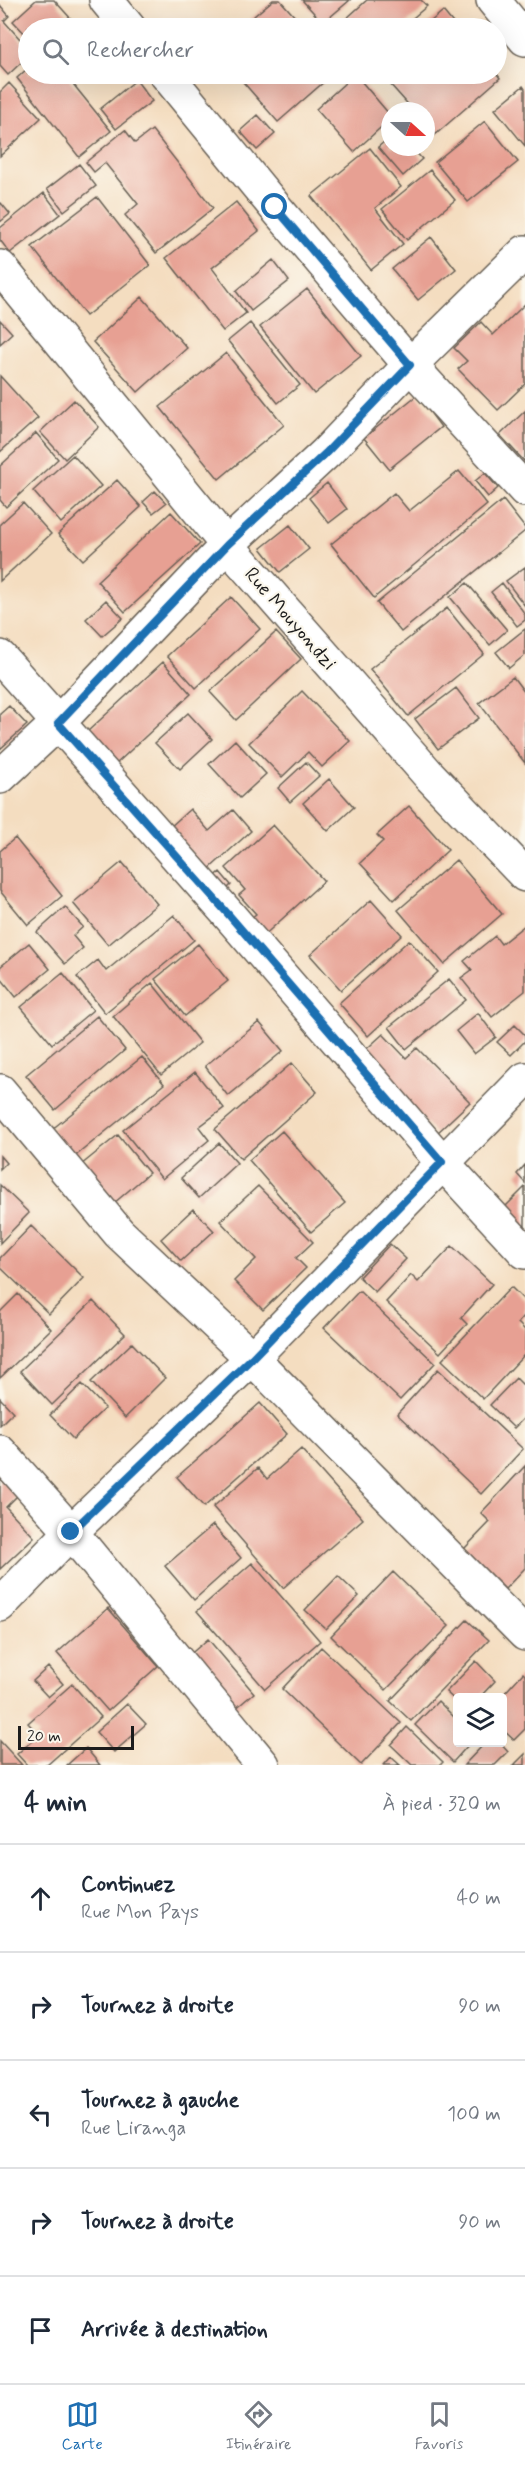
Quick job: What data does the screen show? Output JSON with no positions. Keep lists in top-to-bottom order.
{
  "streets": {
    "street": ["Rue Mouyondzi"]
  },
  "scale_bar": "20 m",
  "north": "right",
  "page": {
    "search": "Rechercher",
    "scale": "20 m",
    "heading": ["4 min", "À pied · 320 m"],
    "list": [
      ["Continuez", "Rue Mon Pays", "40 m"],
      ["Tournez à droite", "90 m"],
      ["Tournez à gauche", "Rue Liranga", "100 m"],
      ["Tournez à droite", "90 m"],
      "Arrivée à destination"
    ],
    "nav": ["Carte", "Itinéraire", "Favoris"]
  }
}
